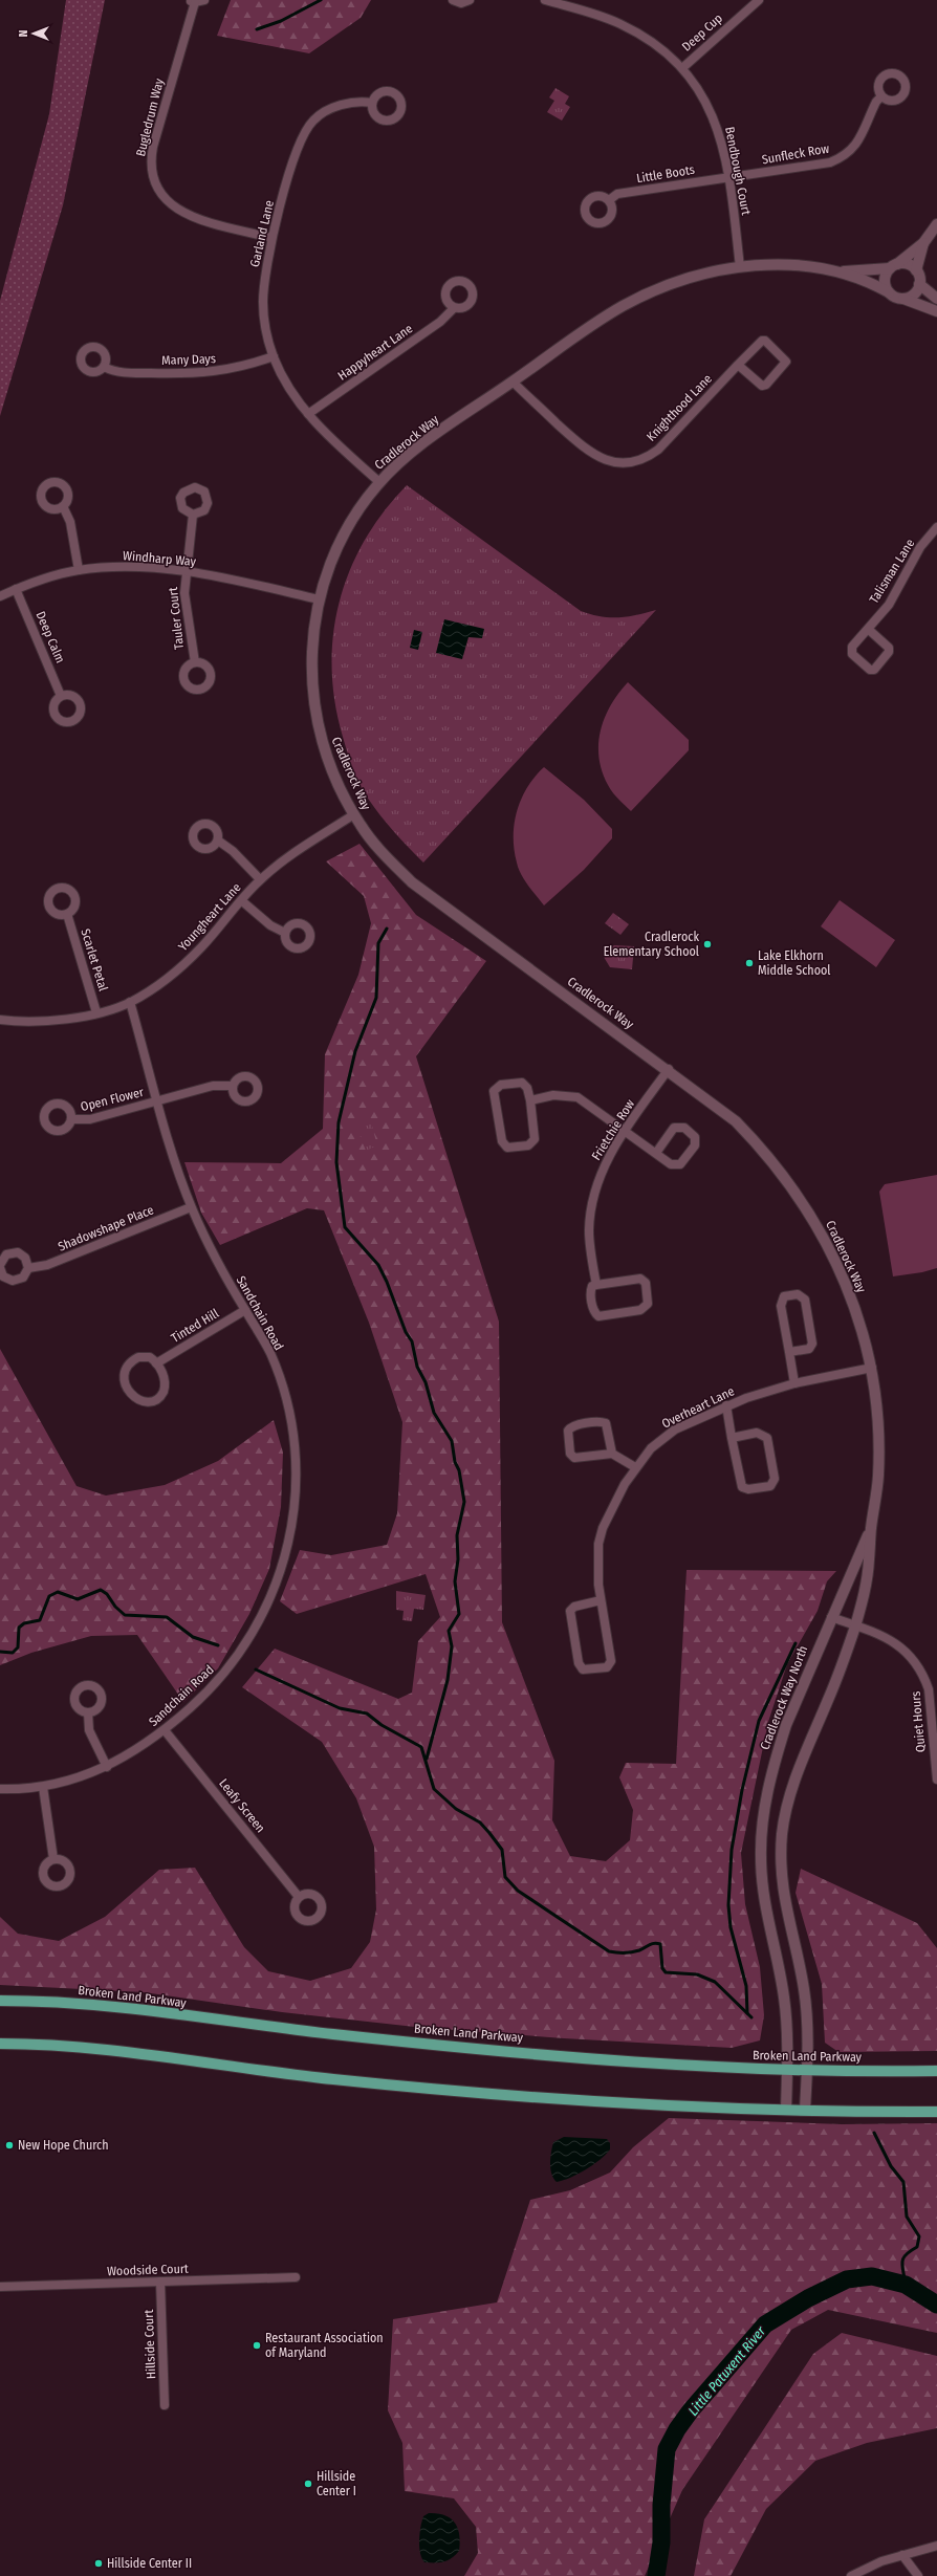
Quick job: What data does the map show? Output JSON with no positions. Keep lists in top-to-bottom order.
{
  "streets": {
    "main road": ["Broken Land Parkway"],
    "street": [
      "Deep Cup",
      "Bugledrum Way",
      "Sunfleck Row",
      "Bendbough Court",
      "Little Boots",
      "Garland Lane",
      "Happyheart Lane",
      "Many Days",
      "Knighthood Lane",
      "Cradlerock Way",
      "Windharp Way",
      "Talisman Lane",
      "Tauler Court",
      "Deep Calm",
      "Youngheart Lane",
      "Scarlet Petal",
      "Open Flower",
      "Frietchie Row",
      "Shadowshape Place",
      "Sandchain Road",
      "Tinted Hill",
      "Overheart Lane",
      "Cradlerock Way North",
      "Quiet Hours",
      "Leafy Screen",
      "Woodside Court",
      "Hillside Court"
    ]
  },
  "crossings": [
    ["Deep Cup", "Bendbough Court"],
    ["Bugledrum Way", "Garland Lane"],
    ["Sunfleck Row", "Bendbough Court"],
    ["Sunfleck Row", "Little Boots"],
    ["Bendbough Court", "Little Boots"],
    ["Bendbough Court", "Cradlerock Way"],
    ["Garland Lane", "Happyheart Lane"],
    ["Garland Lane", "Many Days"],
    ["Garland Lane", "Cradlerock Way"],
    ["Knighthood Lane", "Cradlerock Way"],
    ["Cradlerock Way", "Windharp Way"],
    ["Cradlerock Way", "Youngheart Lane"],
    ["Cradlerock Way", "Frietchie Row"],
    ["Cradlerock Way", "Overheart Lane"],
    ["Cradlerock Way", "Cradlerock Way North"],
    ["Windharp Way", "Tauler Court"],
    ["Windharp Way", "Deep Calm"],
    ["Youngheart Lane", "Scarlet Petal"],
    ["Youngheart Lane", "Sandchain Road"],
    ["Open Flower", "Sandchain Road"],
    ["Shadowshape Place", "Sandchain Road"],
    ["Sandchain Road", "Tinted Hill"],
    ["Sandchain Road", "Leafy Screen"],
    ["Overheart Lane", "Cradlerock Way North"],
    ["Cradlerock Way North", "Quiet Hours"],
    ["Cradlerock Way North", "Broken Land Parkway"],
    ["Woodside Court", "Hillside Court"]
  ],
  "water": ["Little Patuxent River"],
  "places": [
    "Cradlerock Elementary School",
    "Lake Elkhorn Middle School",
    "New Hope Church",
    "Restaurant Association of Maryland",
    "Hillside Center I",
    "Hillside Center II"
  ],
  "north": "left"
}
